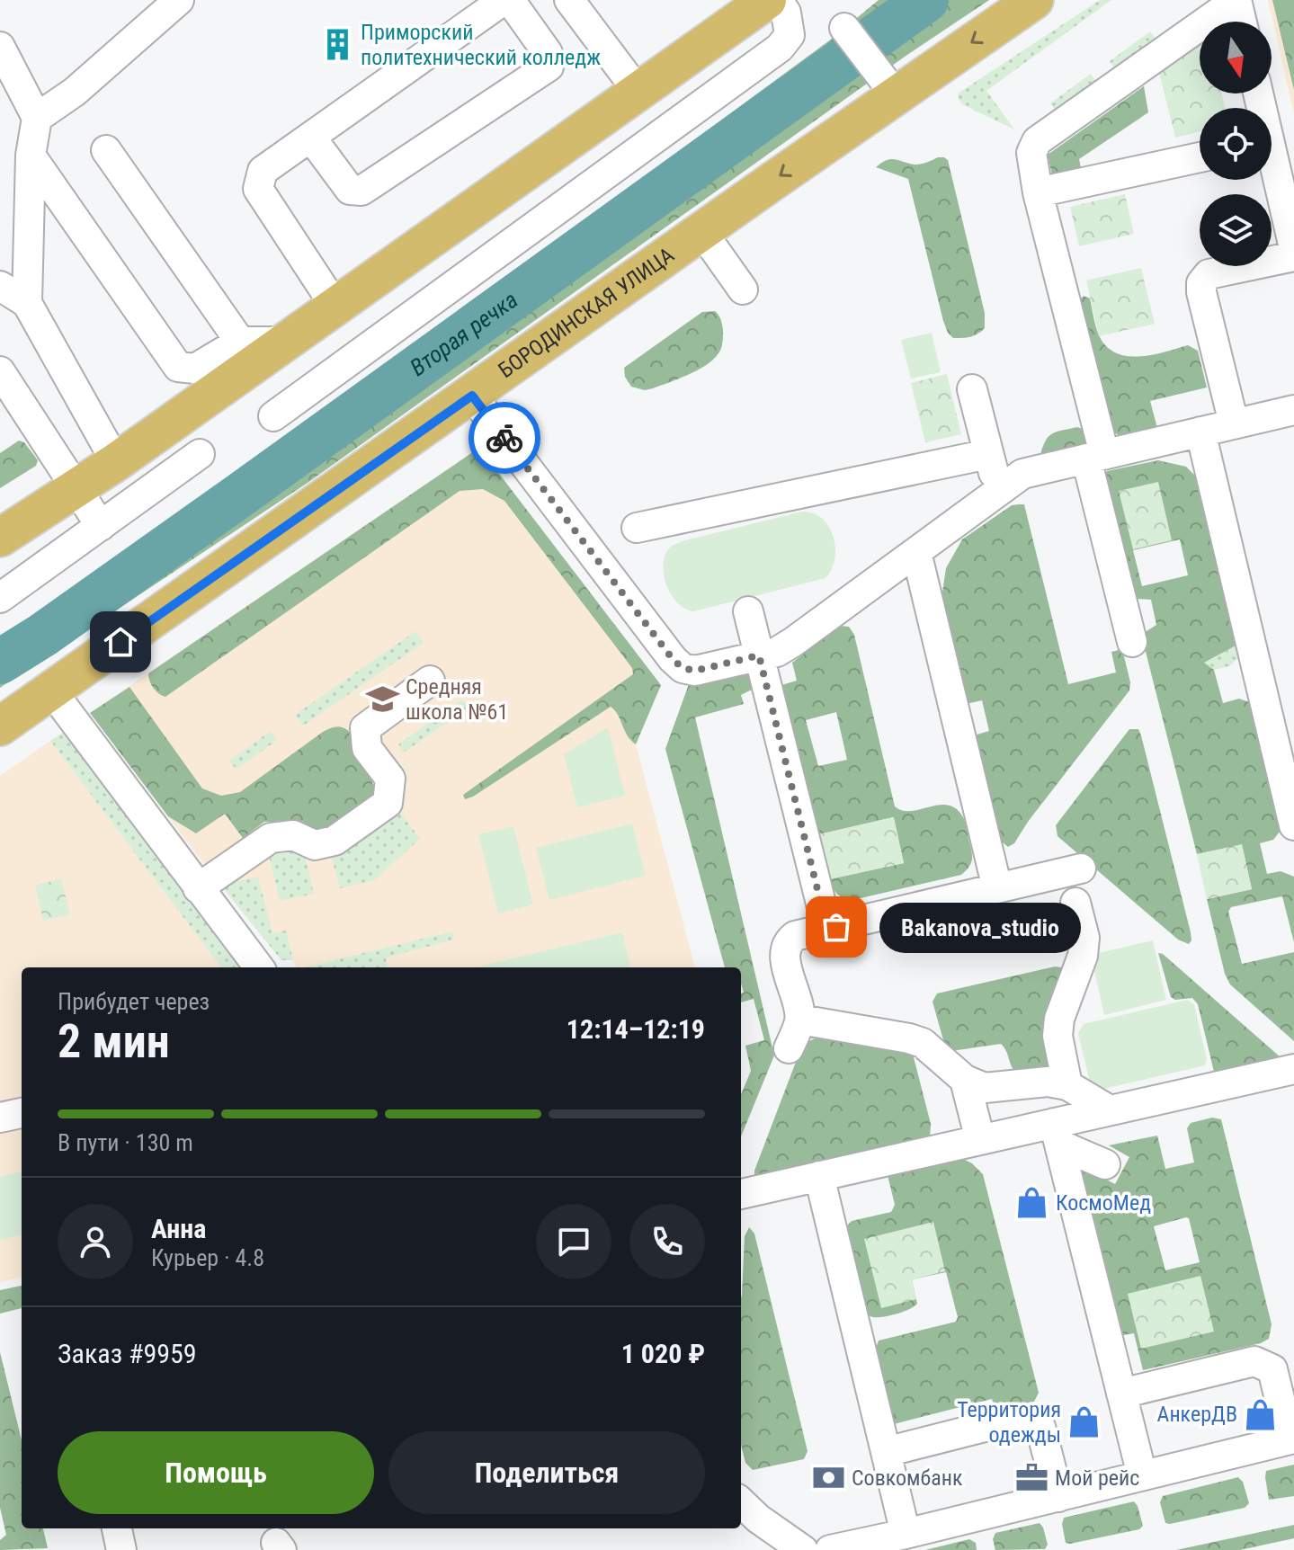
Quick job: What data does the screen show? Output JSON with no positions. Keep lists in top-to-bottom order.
{
  "streets": {
    "main road": ["БОРОДИНСКАЯ УЛИЦА"]
  },
  "water": ["Вторая речка"],
  "places": {
    "building": ["Приморский политехнический колледж"],
    "school or university": ["Средняя школа №61"],
    "other": ["Bakanova_studio"],
    "shop": ["КосмоМед", "АнкерДВ", "Территория одежды"],
    "bank": ["Совкомбанк"],
    "office": ["Мой рейс"]
  },
  "north": "bottom",
  "page": {
    "bubble": "Bakanova_studio",
    "heading": ["2 мин", "Прибудет через", "12:14–12:19"],
    "panel": [
      "Анна",
      "Курьер · 4.8",
      "Заказ #9959",
      "1 020 ₽"
    ],
    "bar": "В пути · 130 m",
    "buttons": ["Помощь", "Поделиться"]
  }
}
